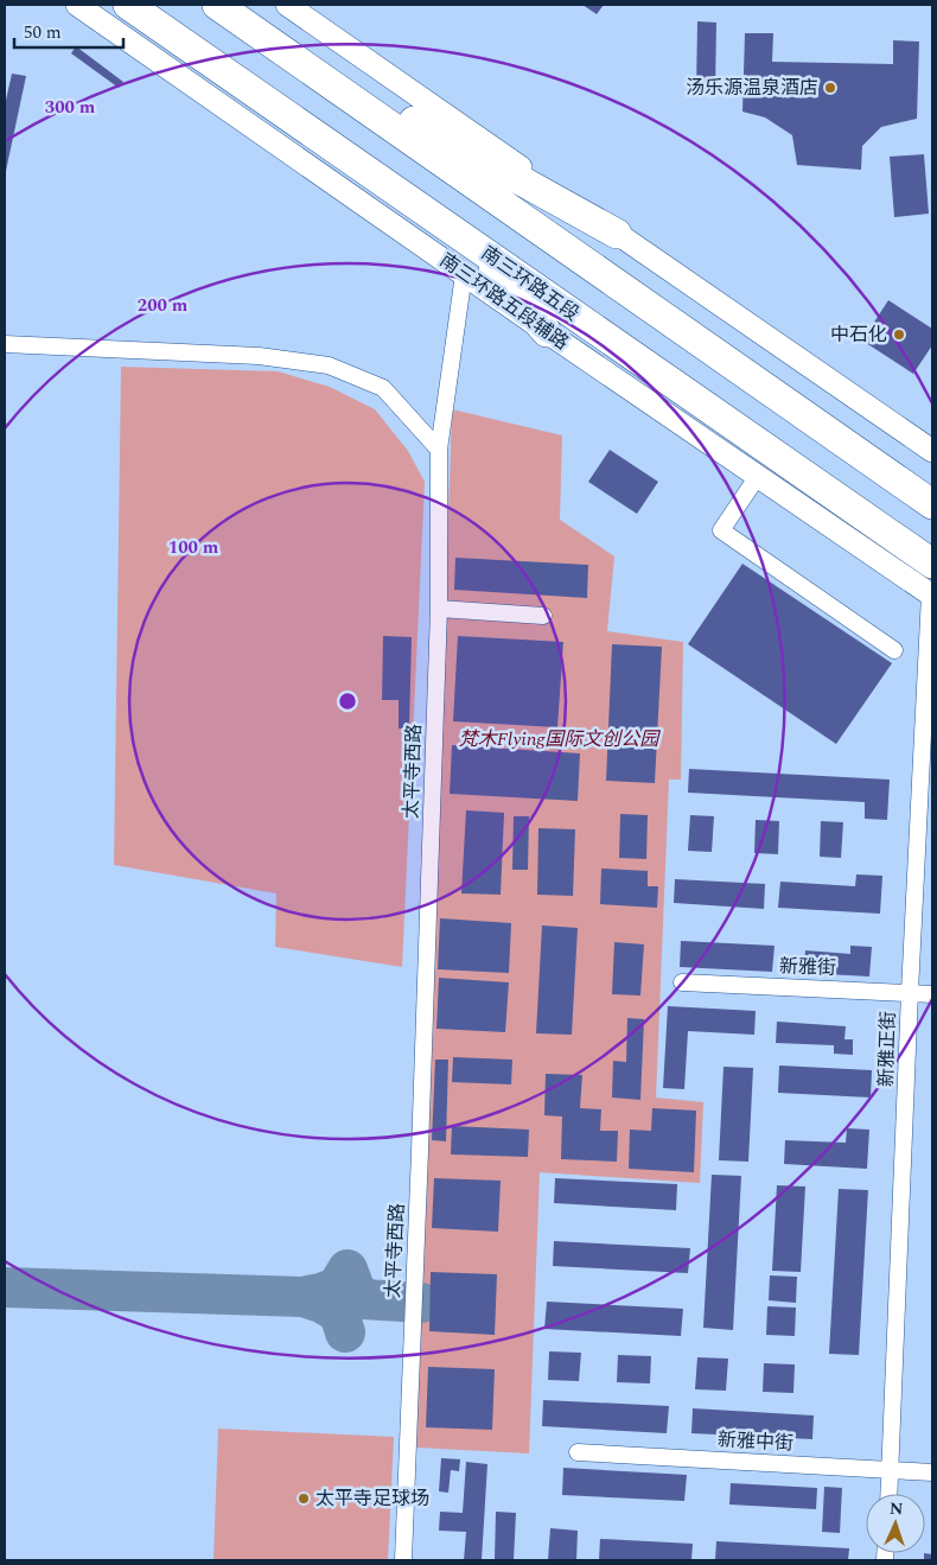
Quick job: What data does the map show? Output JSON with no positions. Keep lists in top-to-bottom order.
{
  "streets": {
    "highway": ["南三环路五段"],
    "main road": ["南三环路五段辅路"],
    "street": [
      "太平寺西路",
      "新雅街",
      "新雅正街",
      "新雅中街"
    ]
  },
  "crossings": [
    ["南三环路五段辅路", "太平寺西路"],
    ["南三环路五段辅路", "新雅正街"],
    ["新雅街", "新雅正街"],
    ["新雅正街", "新雅中街"]
  ],
  "parks": ["梵木Flying国际文创公园"],
  "places": ["汤乐源温泉酒店", "中石化", "太平寺足球场"],
  "scale_bar": "50 m",
  "north": "top",
  "rings": ["300 m", "200 m", "100 m"]
}
